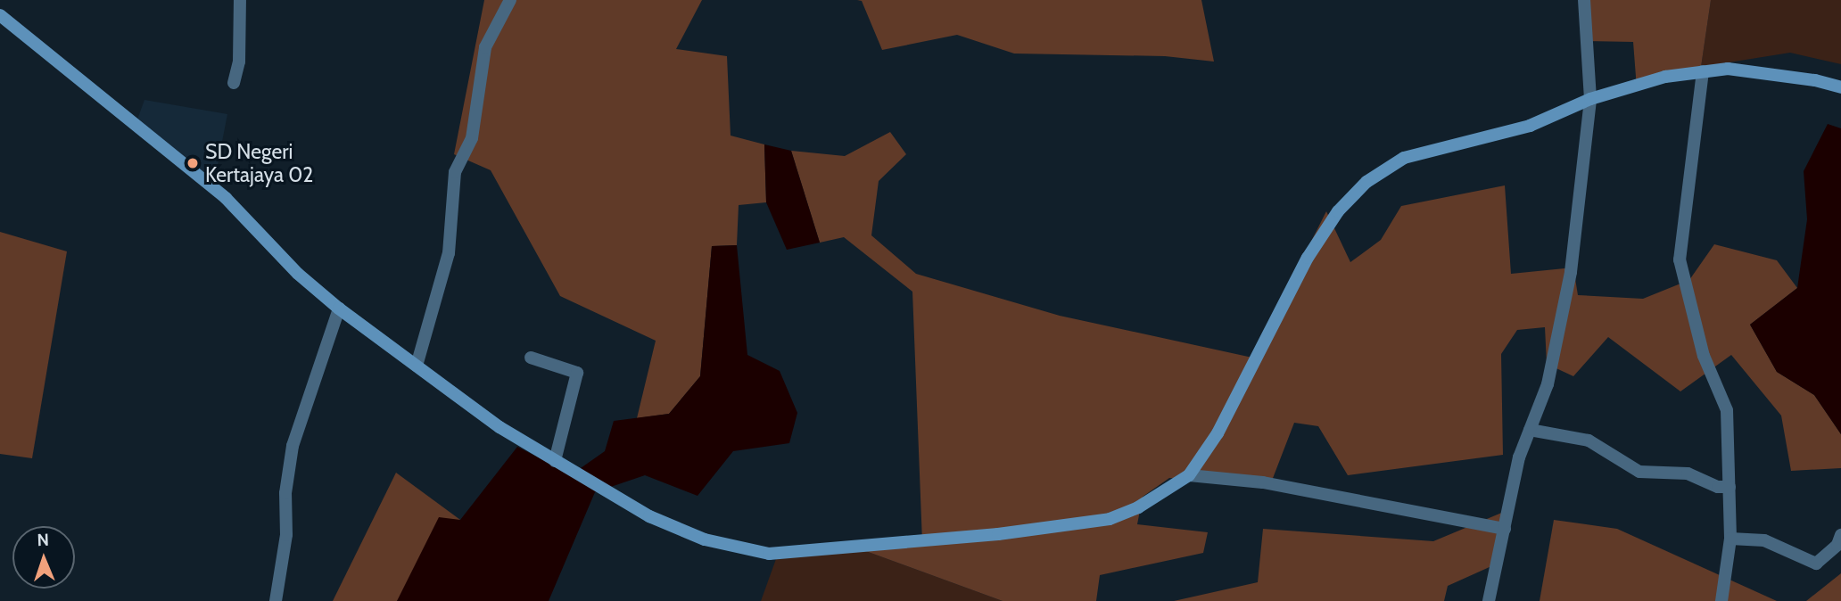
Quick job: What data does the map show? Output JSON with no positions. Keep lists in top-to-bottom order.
{
  "places": ["SD Negeri Kertajaya 02"],
  "north": "top"
}
